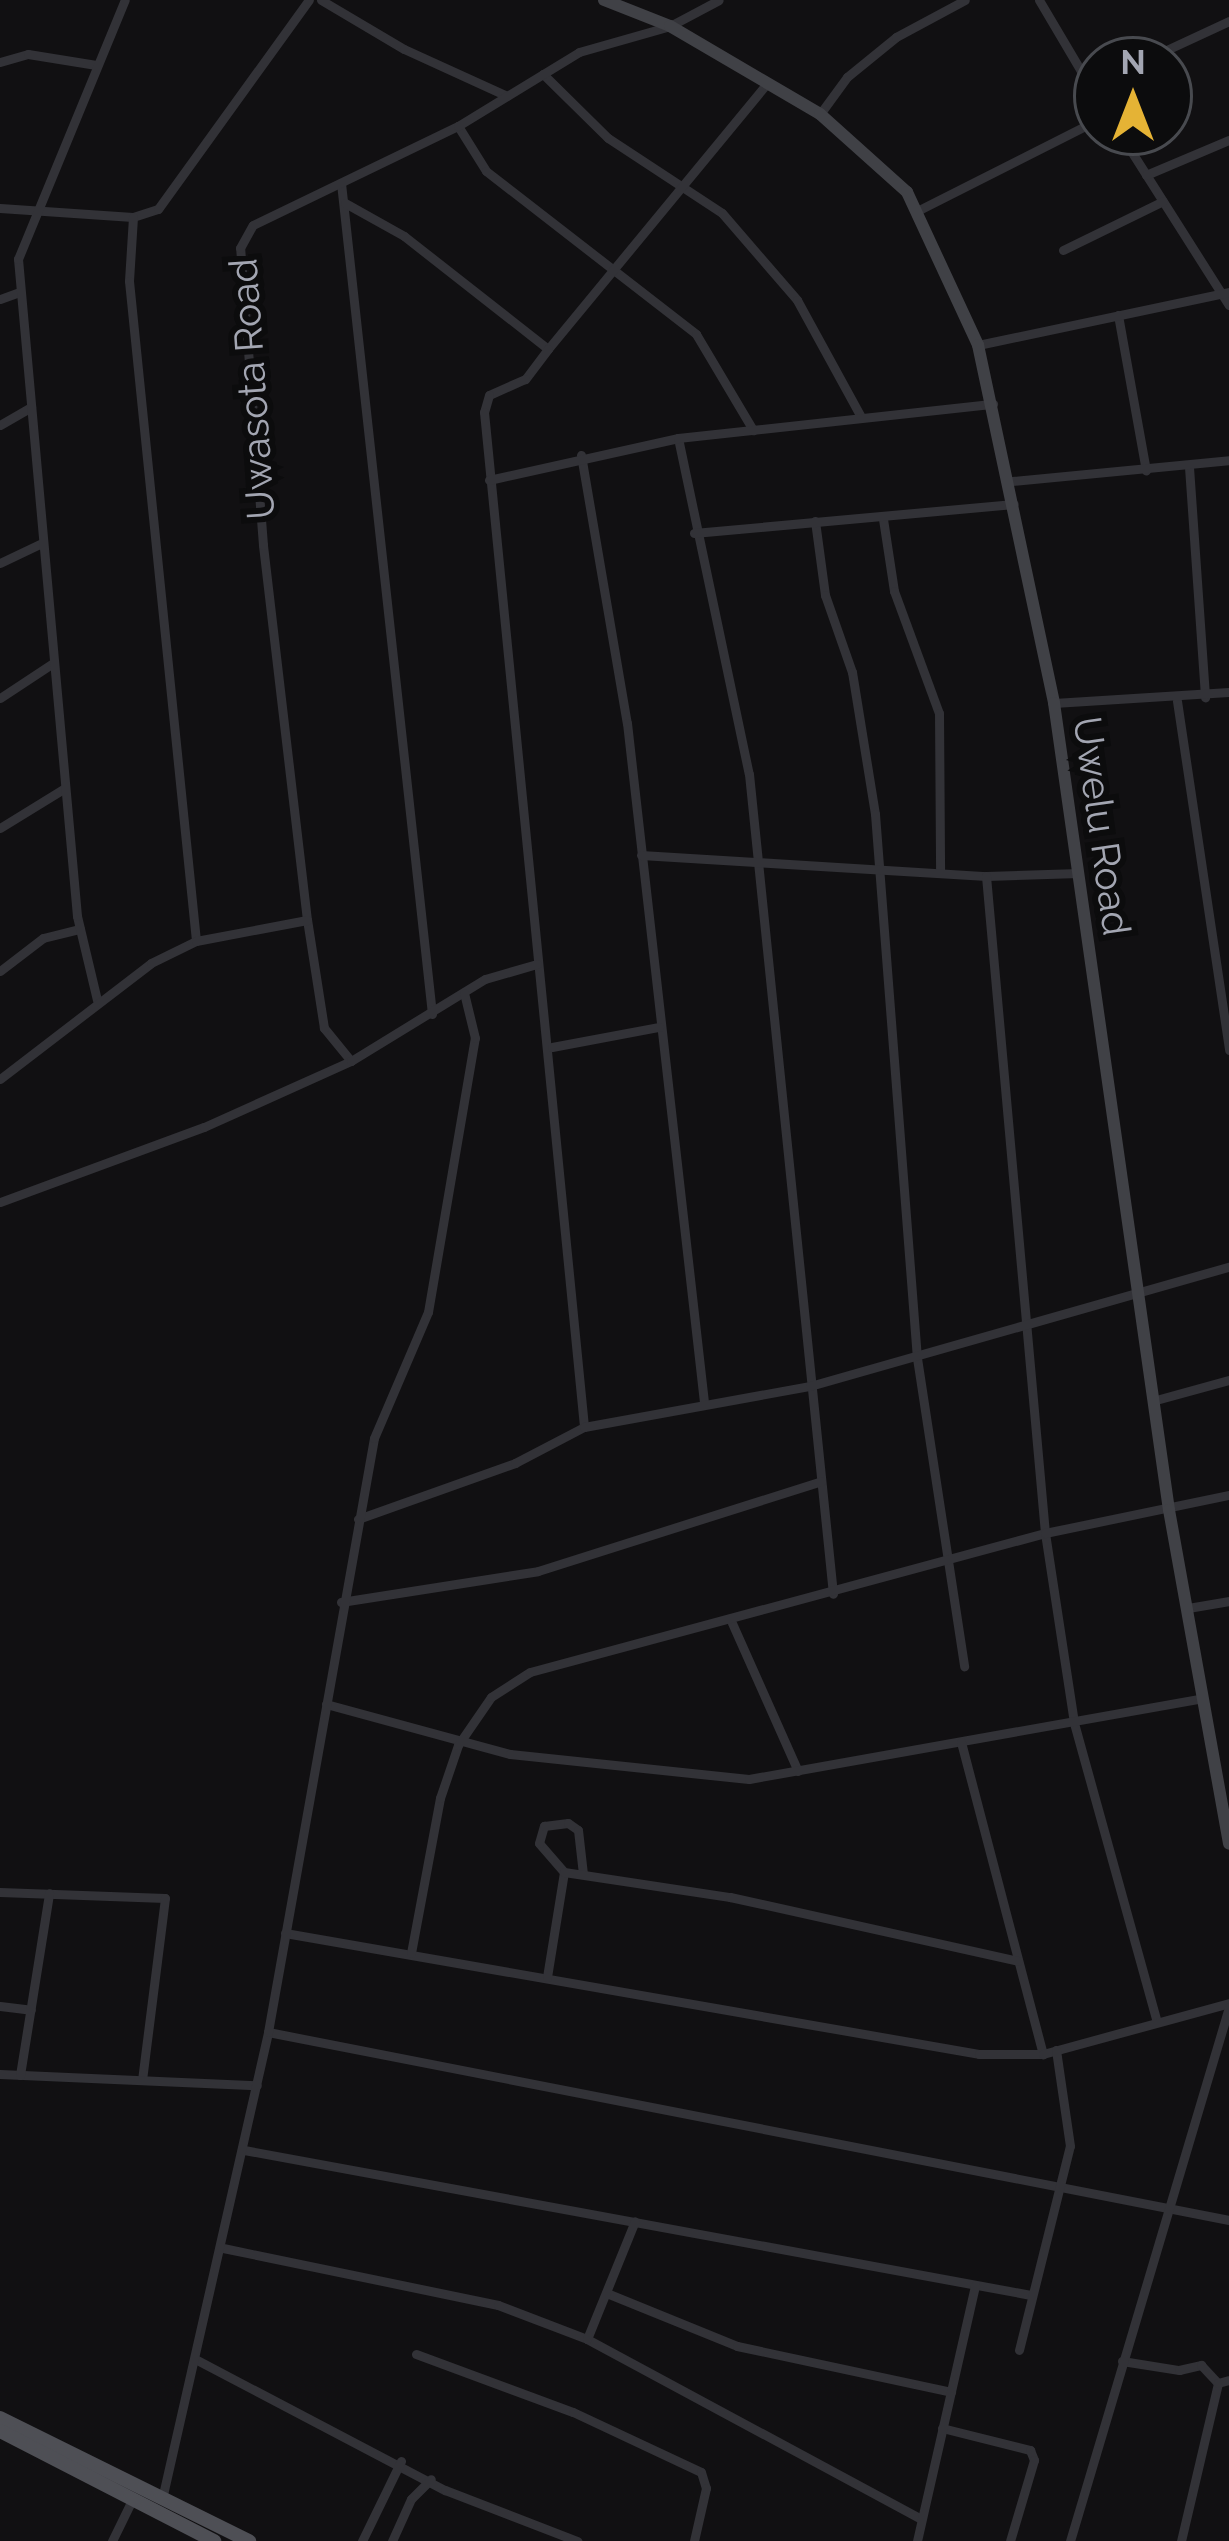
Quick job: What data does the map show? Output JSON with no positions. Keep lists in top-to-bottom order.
{
  "streets": {
    "street": ["Uwasota Road", "Uwelu Road"]
  },
  "crossings": [
    ["Uwasota Road", "Uwelu Road"]
  ],
  "north": "top"
}
